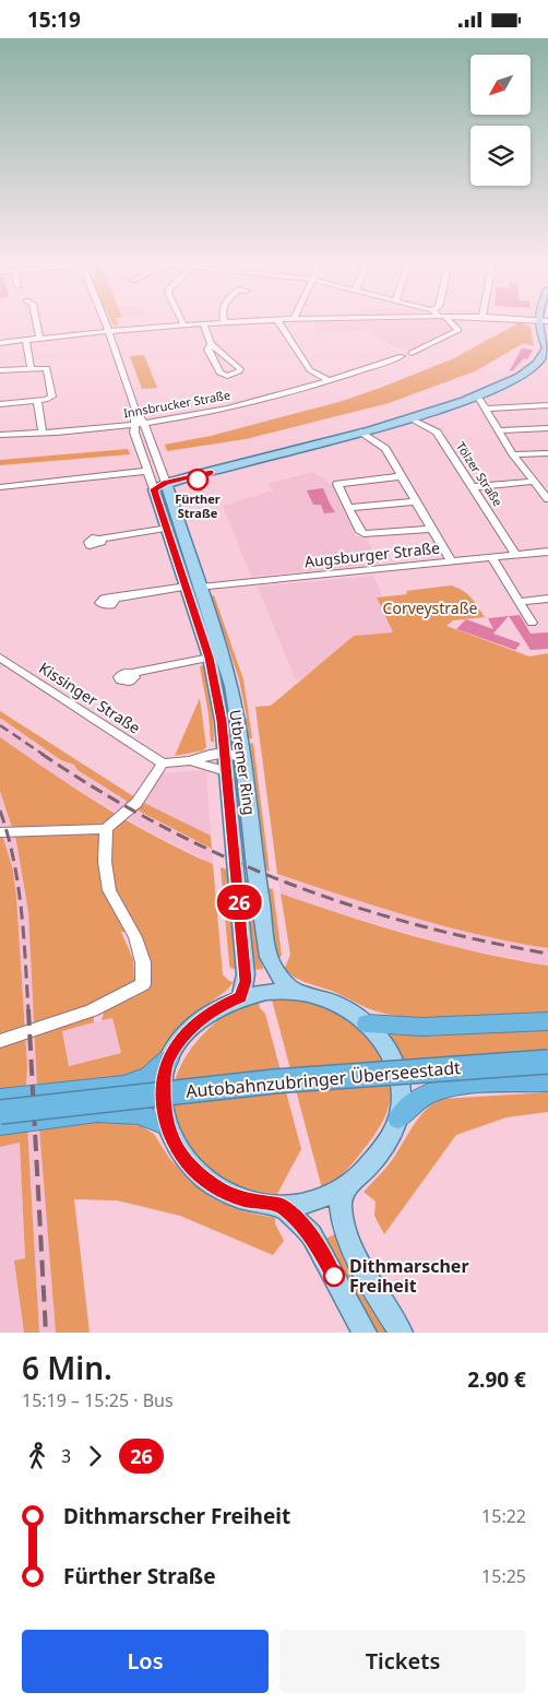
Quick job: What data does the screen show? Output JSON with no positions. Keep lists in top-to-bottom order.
{
  "streets": {
    "highway": ["Autobahnzubringer Überseestadt"],
    "main road": ["Utbremer Ring"],
    "street": [
      "Innsbrucker Straße",
      "Tölzer Straße",
      "Augsburger Straße",
      "Kissinger Straße"
    ]
  },
  "crossings": [
    ["Innsbrucker Straße", "Utbremer Ring"],
    ["Tölzer Straße", "Augsburger Straße"],
    ["Augsburger Straße", "Utbremer Ring"]
  ],
  "parks": ["Corveystraße"],
  "places": ["Fürther Straße", "Dithmarscher Freiheit"],
  "lines": ["bus line 26"],
  "north": "bottom left",
  "page": {
    "status": "15:19",
    "on_map": "26",
    "heading": ["6 Min.", "15:19 – 15:25 · Bus", "2.90 €"],
    "legs": ["3", "26"],
    "list": [
      {
        "name": "Dithmarscher Freiheit",
        "value": "15:22"
      },
      {
        "name": "Fürther Straße",
        "value": "15:25"
      }
    ],
    "buttons": ["Los", "Tickets"]
  }
}
